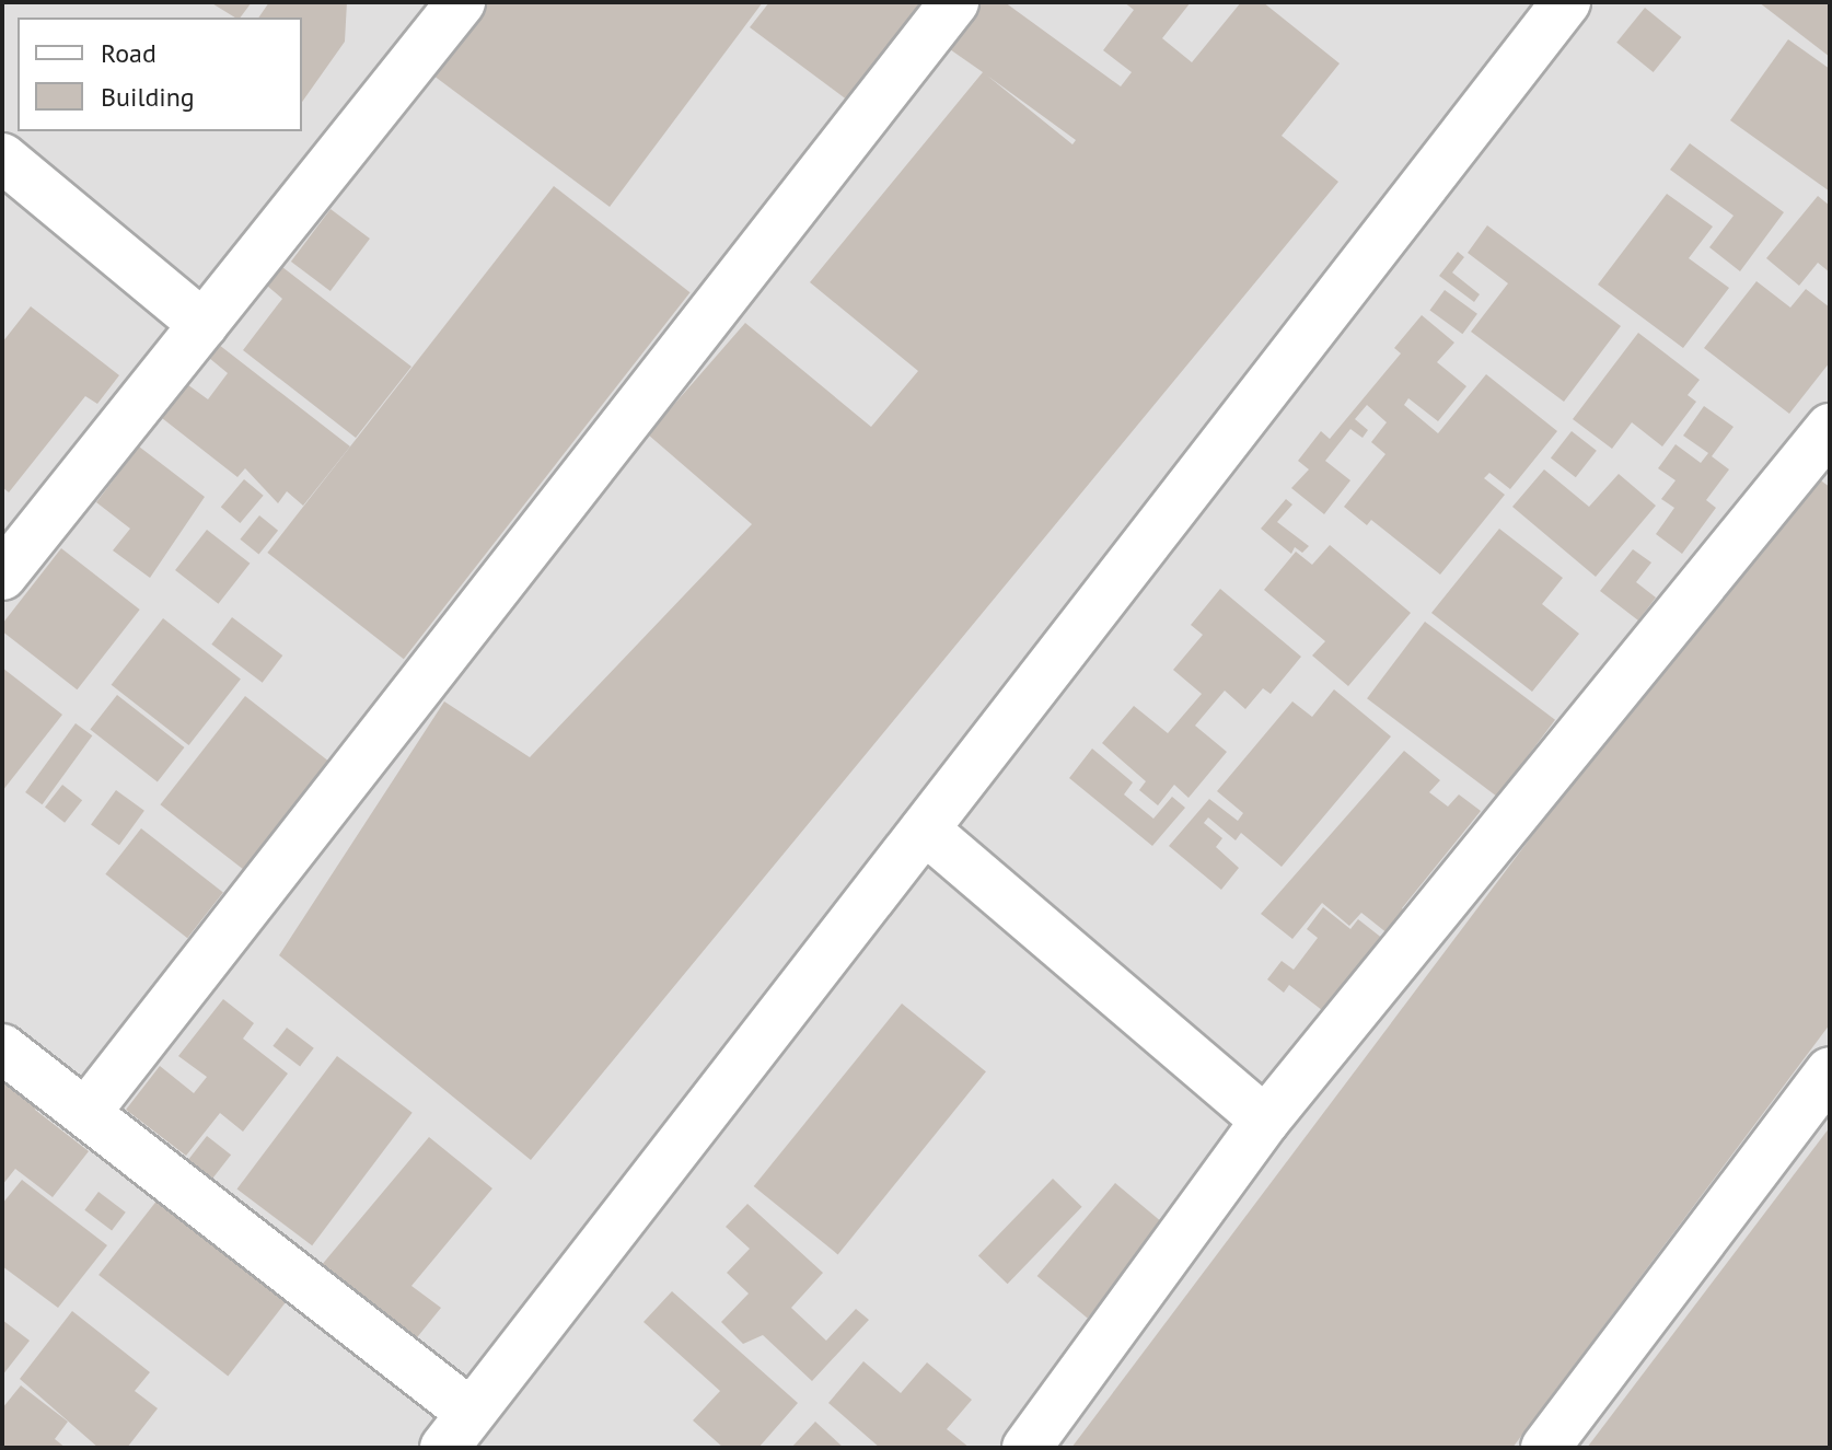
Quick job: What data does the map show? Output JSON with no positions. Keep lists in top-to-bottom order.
{
  "legend": ["Road", "Building"]
}
